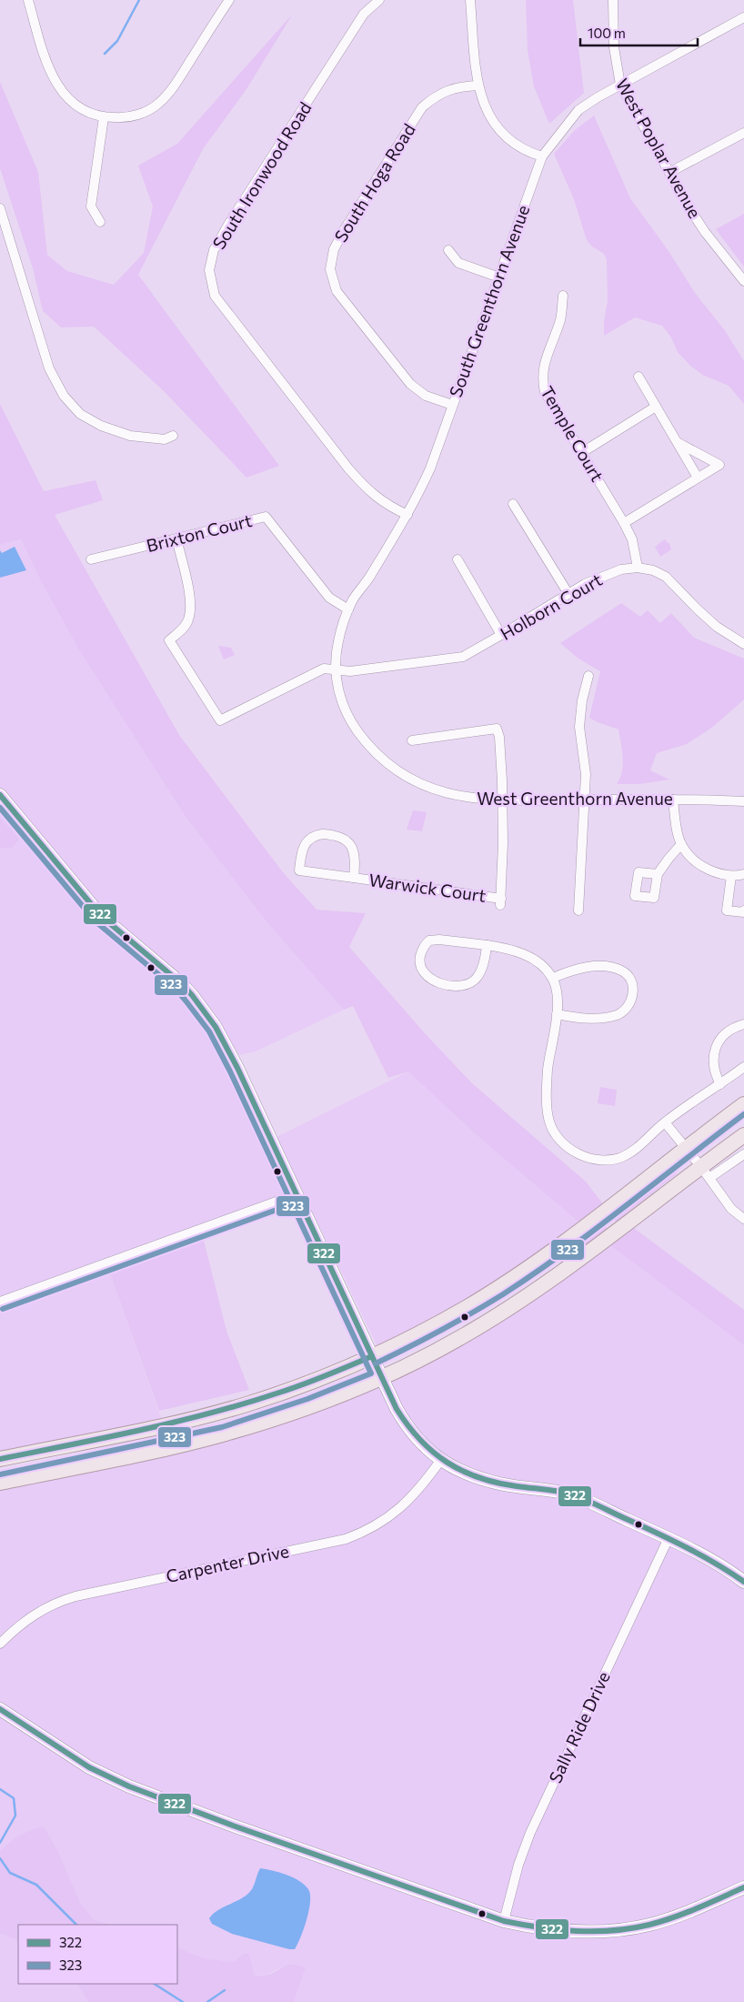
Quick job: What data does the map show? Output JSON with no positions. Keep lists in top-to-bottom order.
{
  "streets": {
    "street": [
      "West Poplar Avenue",
      "South Ironwood Road",
      "South Hoga Road",
      "South Greenthorn Avenue",
      "Temple Court",
      "Brixton Court",
      "Holborn Court",
      "West Greenthorn Avenue",
      "Warwick Court",
      "Carpenter Drive",
      "Sally Ride Drive"
    ]
  },
  "crossings": [
    ["West Poplar Avenue", "South Greenthorn Avenue"],
    ["South Ironwood Road", "South Greenthorn Avenue"],
    ["South Hoga Road", "South Greenthorn Avenue"],
    ["South Greenthorn Avenue", "Brixton Court"],
    ["South Greenthorn Avenue", "Holborn Court"],
    ["South Greenthorn Avenue", "West Greenthorn Avenue"],
    ["Temple Court", "Holborn Court"],
    ["Brixton Court", "Holborn Court"],
    ["Holborn Court", "West Greenthorn Avenue"],
    ["West Greenthorn Avenue", "Warwick Court"]
  ],
  "lines": ["transit line 322", "transit line 323"],
  "legend": ["322", "323"],
  "scale_bar": "100 m"
}
